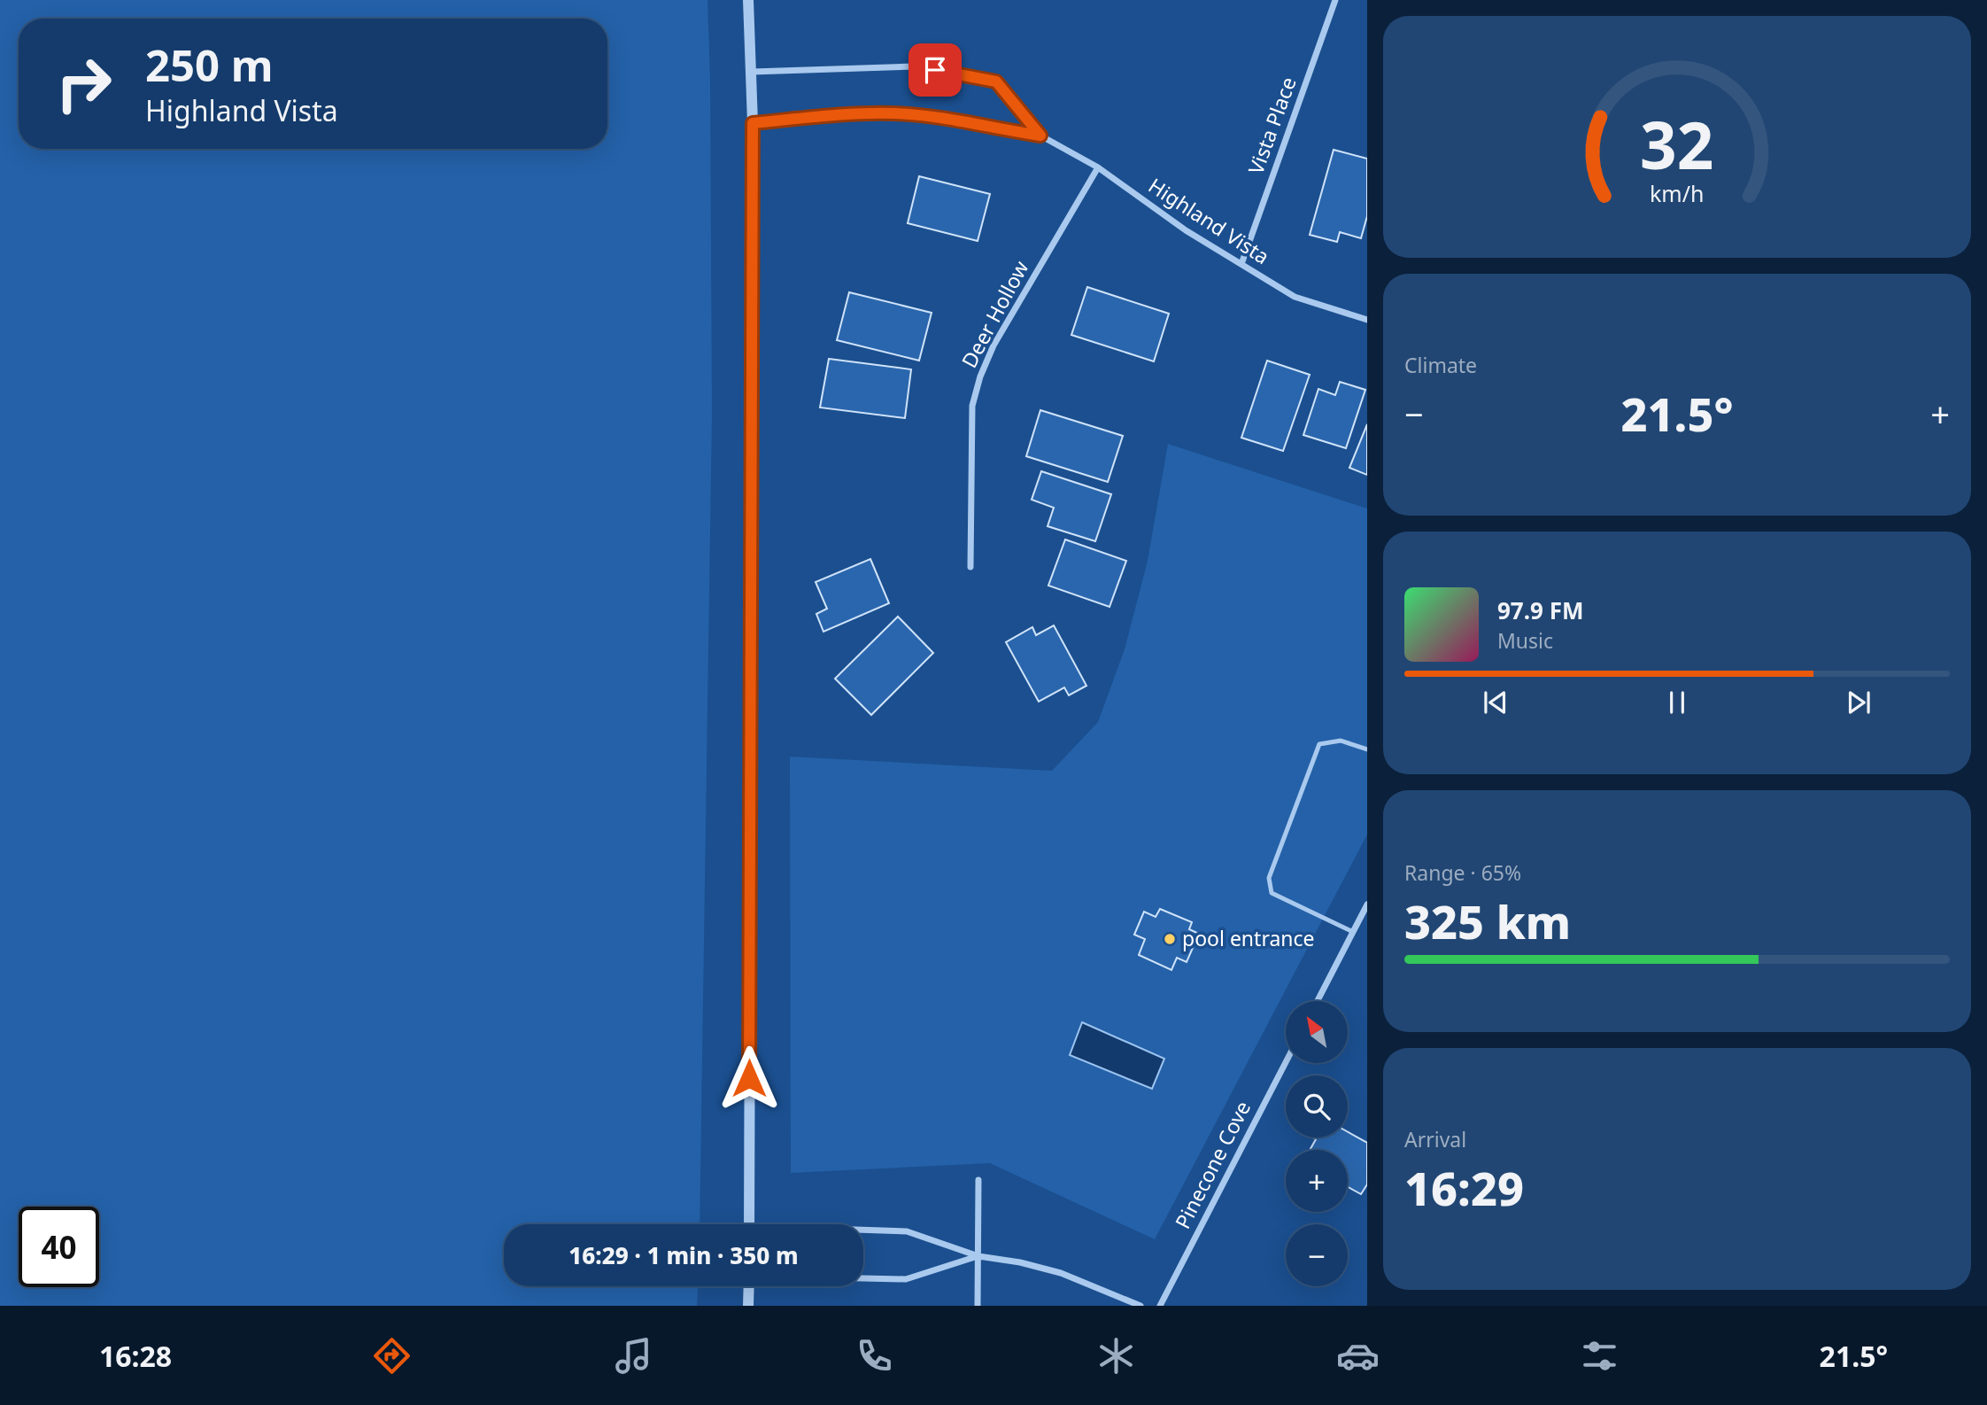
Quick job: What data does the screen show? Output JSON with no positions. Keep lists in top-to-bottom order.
{
  "streets": {
    "street": [
      "Vista Place",
      "Highland Vista",
      "Deer Hollow",
      "Pinecone Cove"
    ]
  },
  "crossings": [
    ["Vista Place", "Highland Vista"],
    ["Highland Vista", "Deer Hollow"]
  ],
  "places": ["pool entrance"],
  "north": "top left",
  "page": {
    "turn": ["250 m", "Highland Vista"],
    "tile": [
      "Climate",
      ["Range · 65%", "325 km"],
      ["Arrival", "16:29"]
    ],
    "heat": ["−", "21.5°", "+"],
    "song": ["97.9 FM", "Music"],
    "map_buttons": ["+", "−"],
    "limit": "40",
    "trip": "16:29 · 1 min · 350 m",
    "tabs": ["16:28", "21.5°"],
    "gauge": ["32", "km/h"]
  }
}
